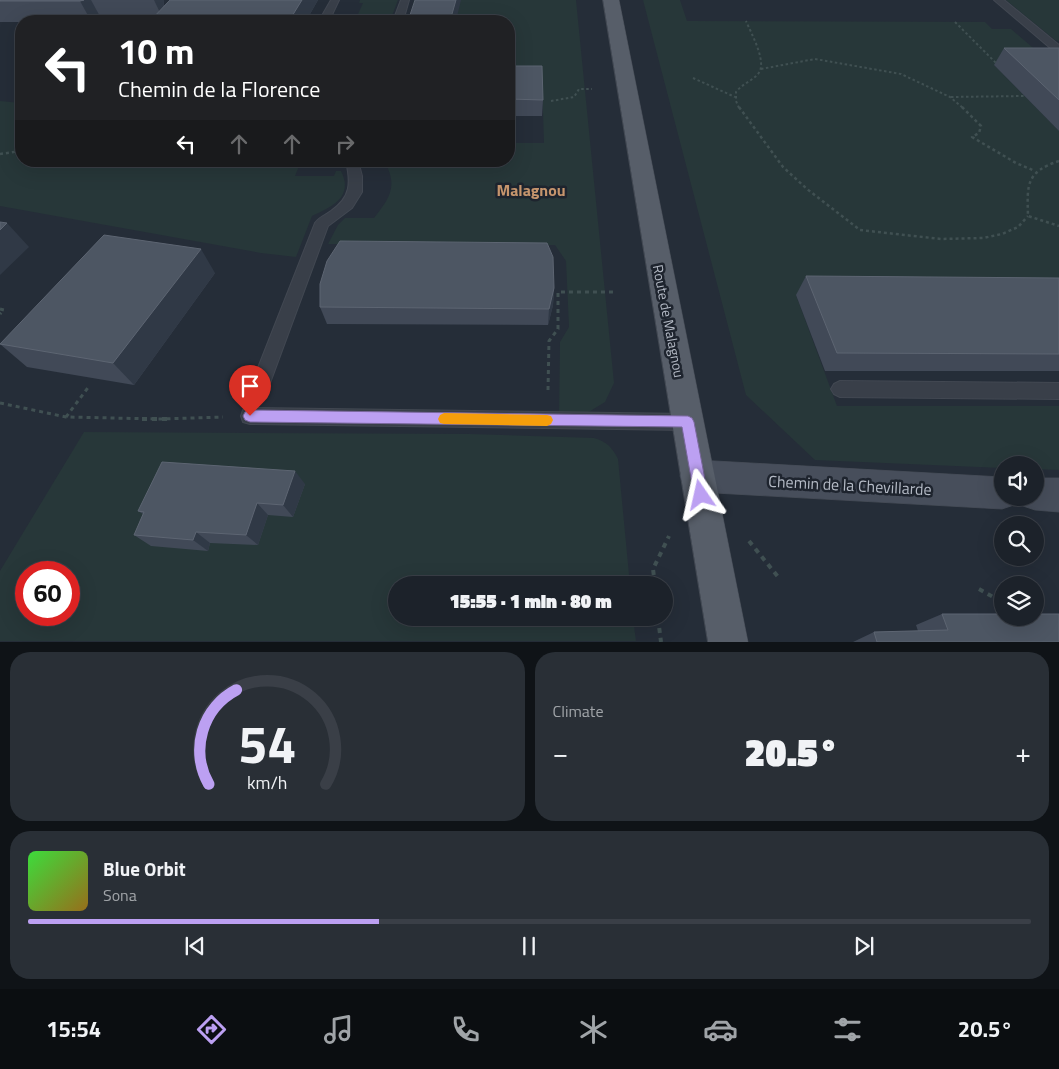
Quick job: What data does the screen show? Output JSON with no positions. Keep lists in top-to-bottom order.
{
  "streets": {
    "main road": ["Route de Malagnou"],
    "street": ["Chemin de la Chevillarde"]
  },
  "crossings": [
    ["Route de Malagnou", "Chemin de la Chevillarde"]
  ],
  "districts": ["Malagnou"],
  "page": {
    "turn": ["10 m", "Chemin de la Florence"],
    "limit": "60",
    "trip": "15:55 · 1 min · 80 m",
    "tile": "Climate",
    "heat": ["−", "20.5°", "+"],
    "song": ["Blue Orbit", "Sona"],
    "tabs": ["15:54", "20.5°"],
    "gauge": ["54", "km/h"]
  }
}
